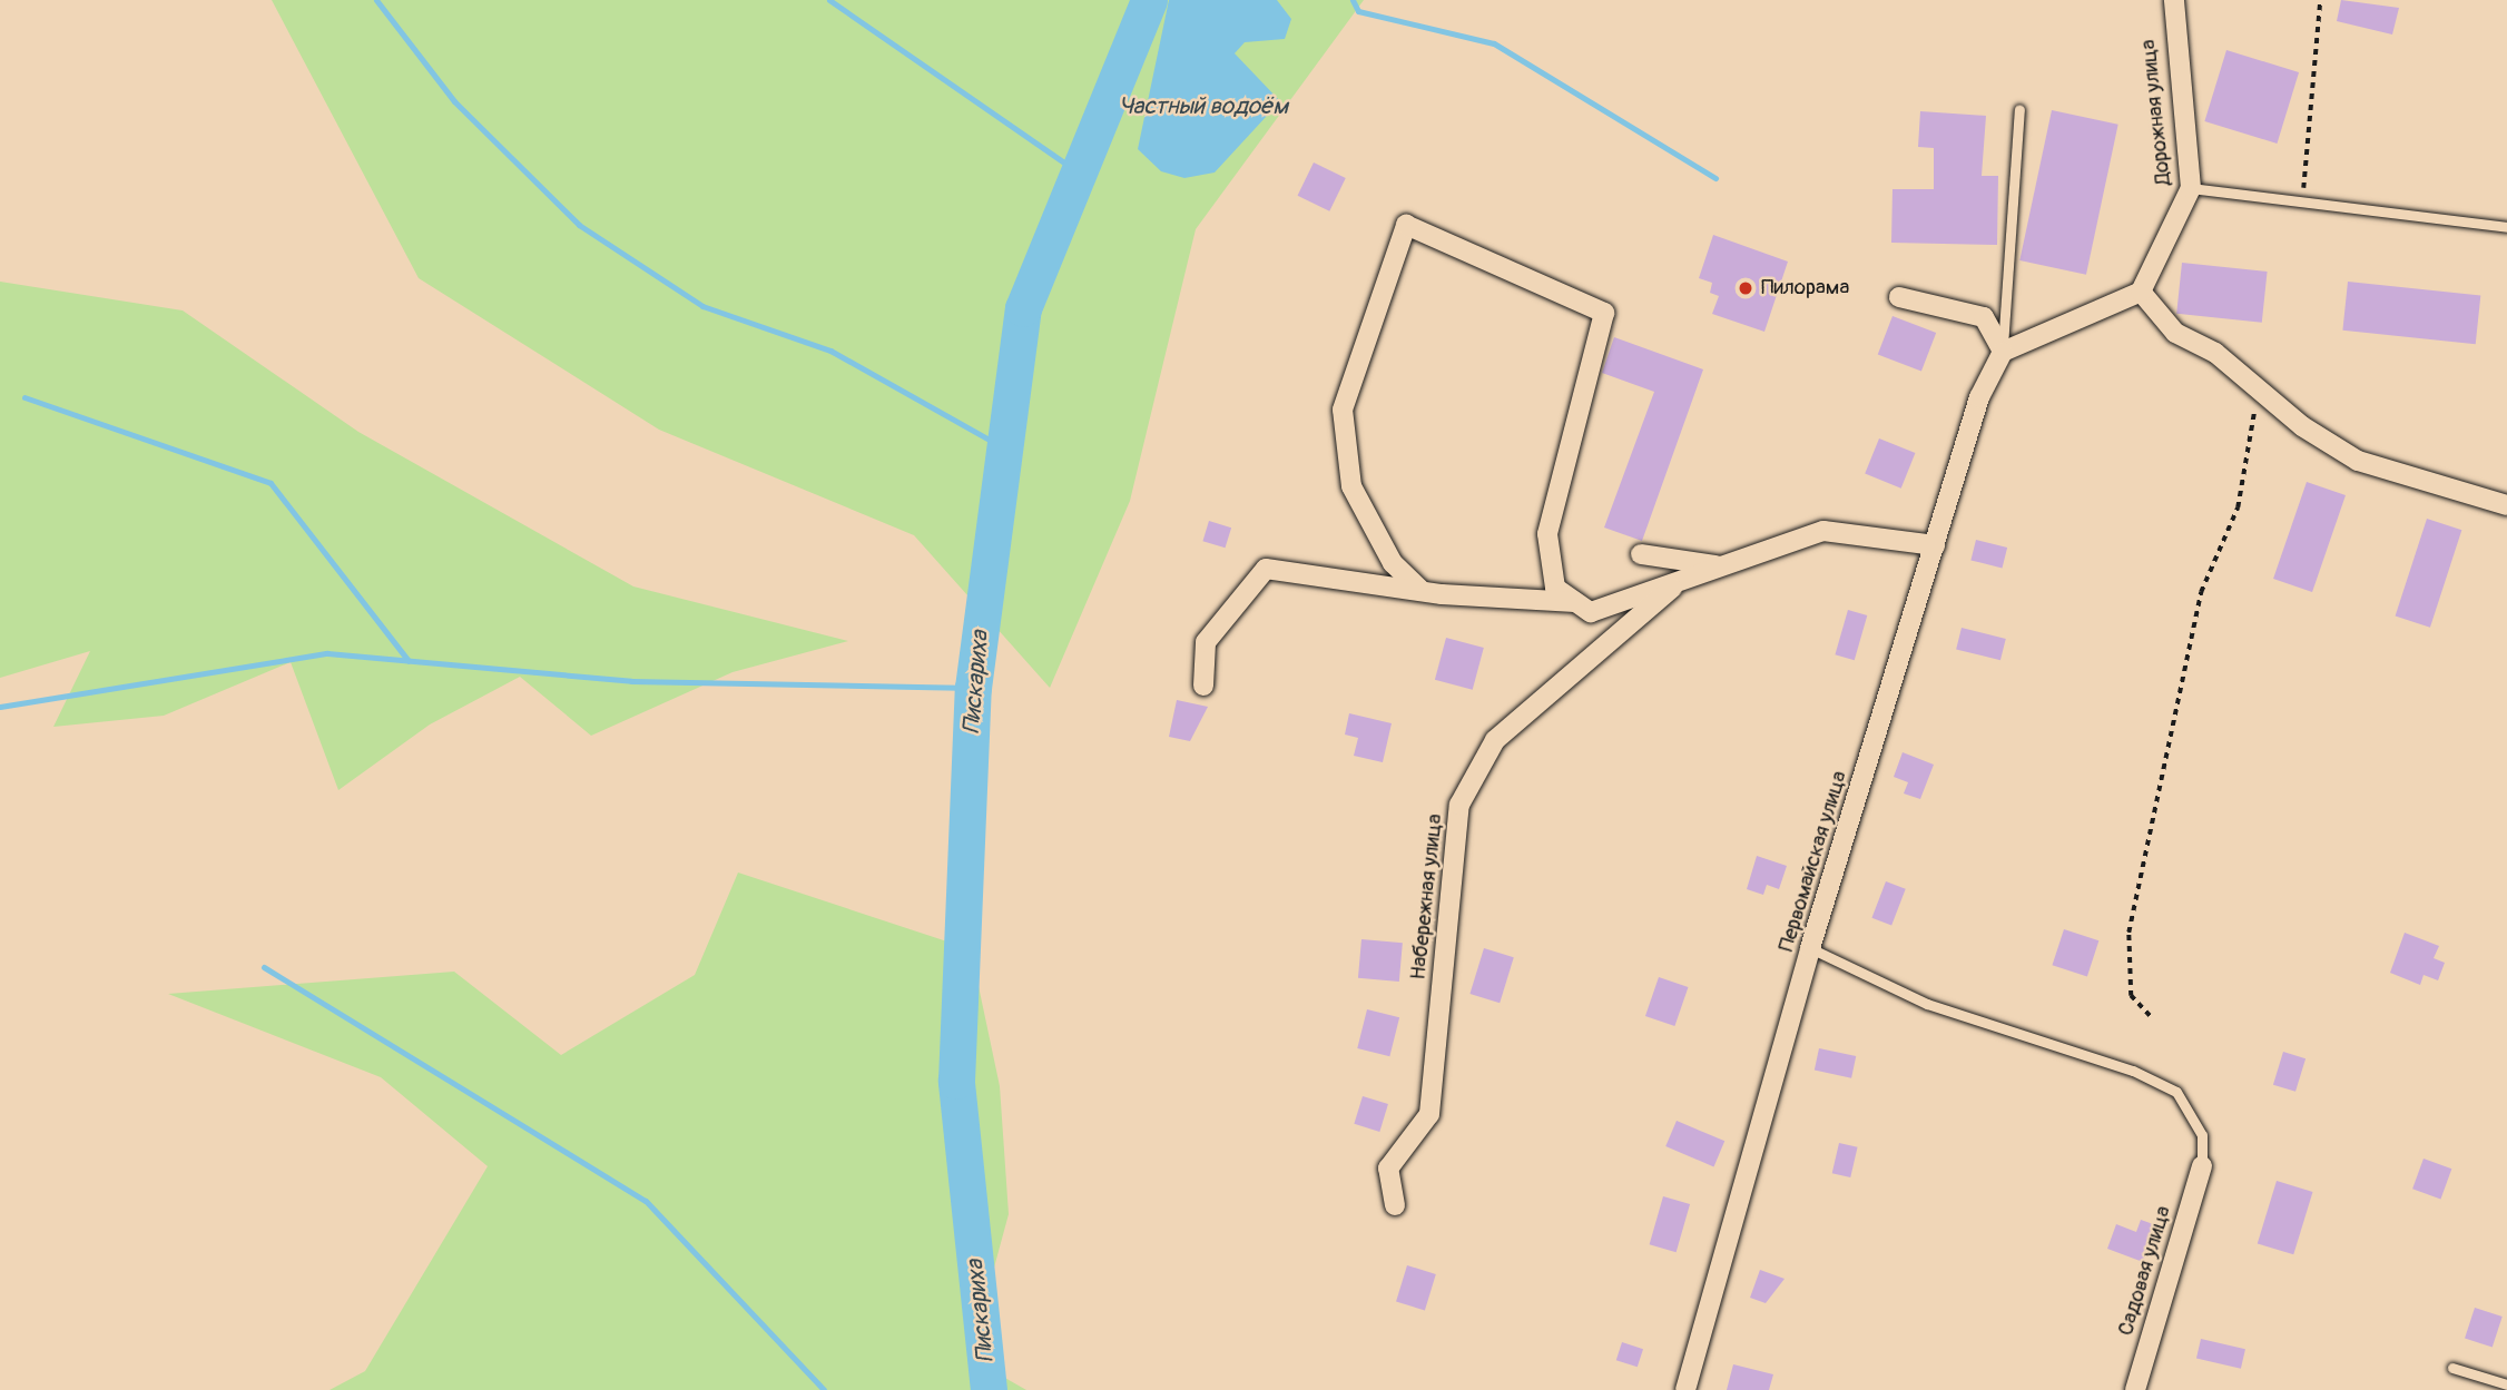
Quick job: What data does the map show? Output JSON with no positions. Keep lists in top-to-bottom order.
{
  "streets": {
    "street": [
      "Дорожная улица",
      "Первомайская улица",
      "Набережная улица",
      "Садовая улица"
    ]
  },
  "water": ["Частный водоём", "Пискариха"],
  "places": ["Пилорама"]
}
